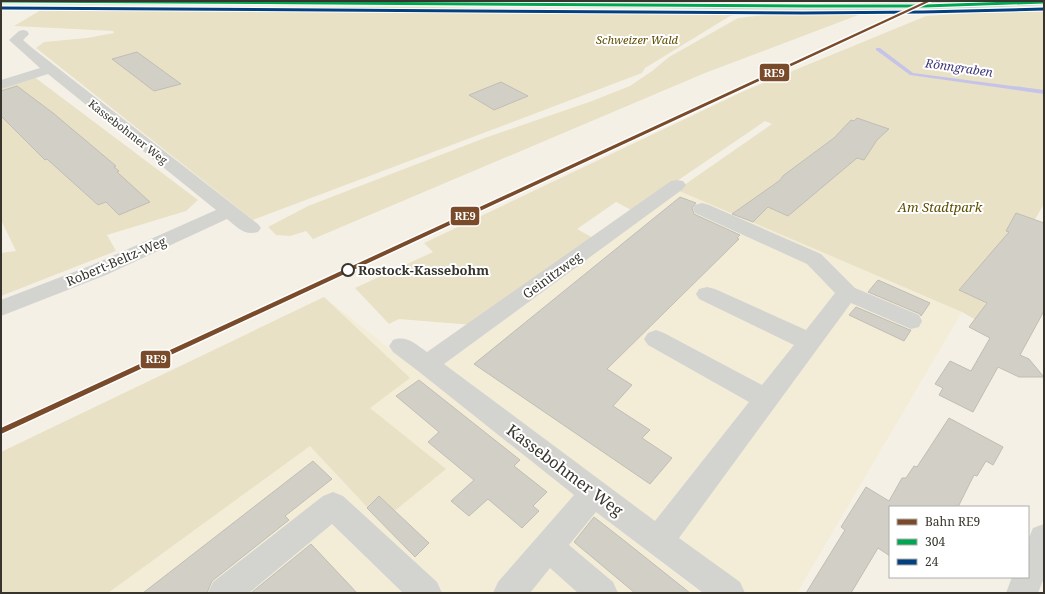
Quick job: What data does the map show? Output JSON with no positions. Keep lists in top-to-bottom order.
{
  "streets": {
    "main road": ["Kassebohmer Weg", "Robert-Beltz-Weg", "Geinitzweg"]
  },
  "crossings": [
    ["Kassebohmer Weg", "Robert-Beltz-Weg"],
    ["Kassebohmer Weg", "Geinitzweg"]
  ],
  "water": ["Rönngraben"],
  "parks": ["Schweizer Wald", "Am Stadtpark"],
  "places": ["Rostock-Kassebohm"],
  "lines": ["rail line RE9", "transit line 304", "transit line 24"],
  "legend": ["Bahn RE9", "304", "24"]
}
